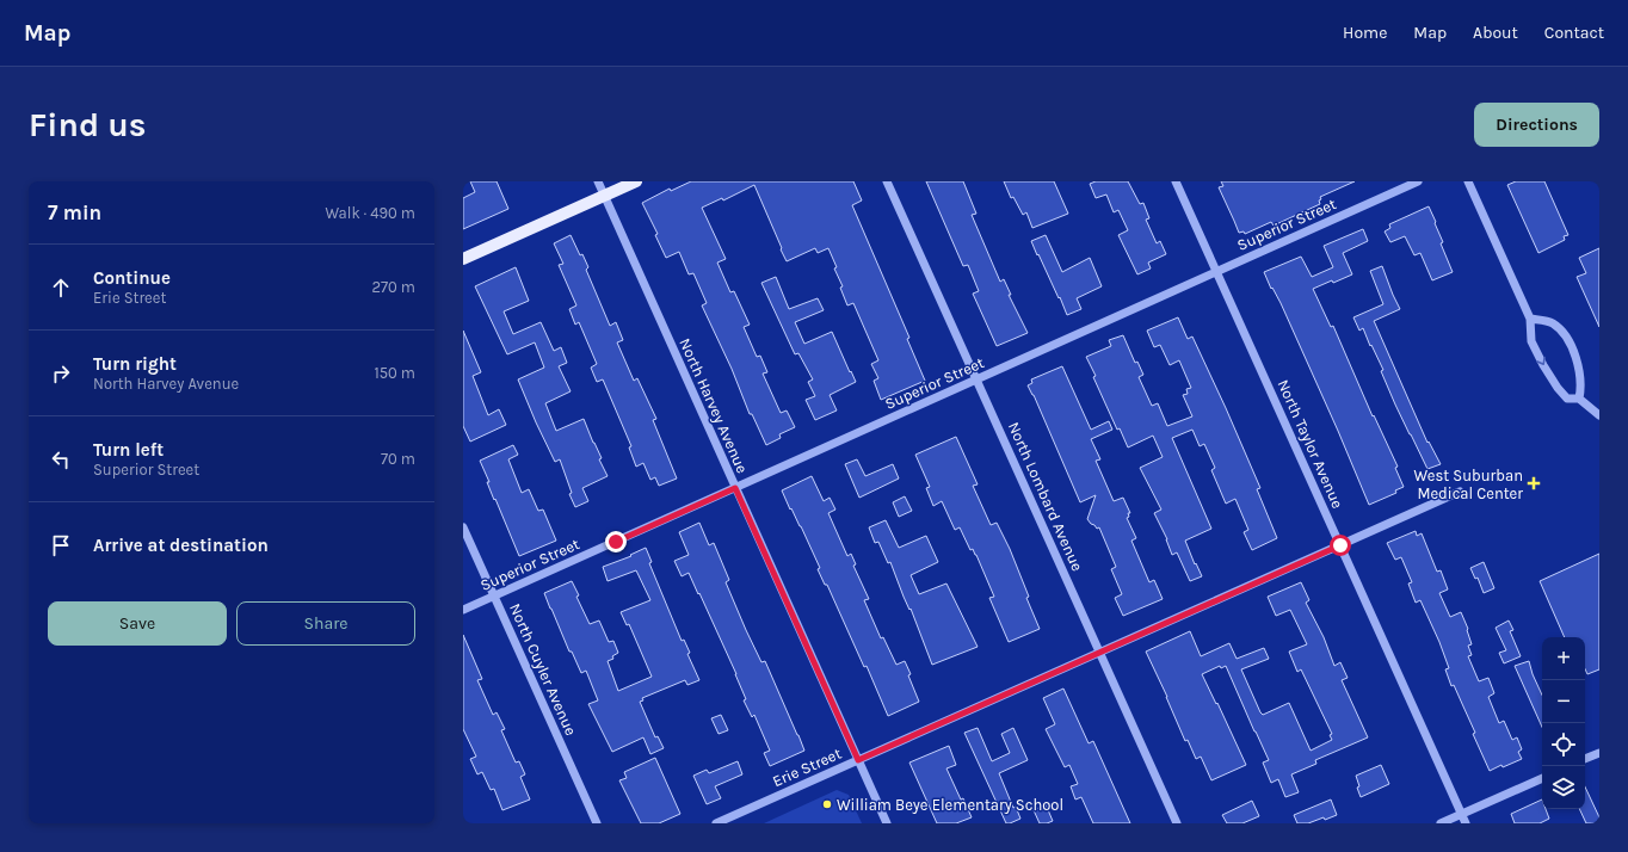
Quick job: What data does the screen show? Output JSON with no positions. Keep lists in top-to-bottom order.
{
  "streets": {
    "street": [
      "Superior Street",
      "North Harvey Avenue",
      "North Taylor Avenue",
      "North Lombard Avenue",
      "North Cuyler Avenue",
      "Erie Street"
    ]
  },
  "crossings": [
    ["Superior Street", "North Harvey Avenue"],
    ["Superior Street", "North Taylor Avenue"],
    ["Superior Street", "North Lombard Avenue"],
    ["Superior Street", "North Cuyler Avenue"],
    ["North Harvey Avenue", "Erie Street"],
    ["North Taylor Avenue", "Erie Street"],
    ["North Lombard Avenue", "Erie Street"]
  ],
  "places": {
    "health": ["West Suburban Medical Center"],
    "other": ["William Beye Elementary School"]
  },
  "page": {
    "header": "Map",
    "nav": [
      "Home",
      "Map",
      "About",
      "Contact"
    ],
    "buttons": [
      "Directions",
      ["Save", "Share"]
    ],
    "title": "Find us",
    "heading": ["7 min", "Walk · 490 m"],
    "list": [
      ["Continue", "Erie Street", "270 m"],
      ["Turn right", "North Harvey Avenue", "150 m"],
      ["Turn left", "Superior Street", "70 m"],
      "Arrive at destination"
    ],
    "map_buttons": ["+", "−"]
  }
}
